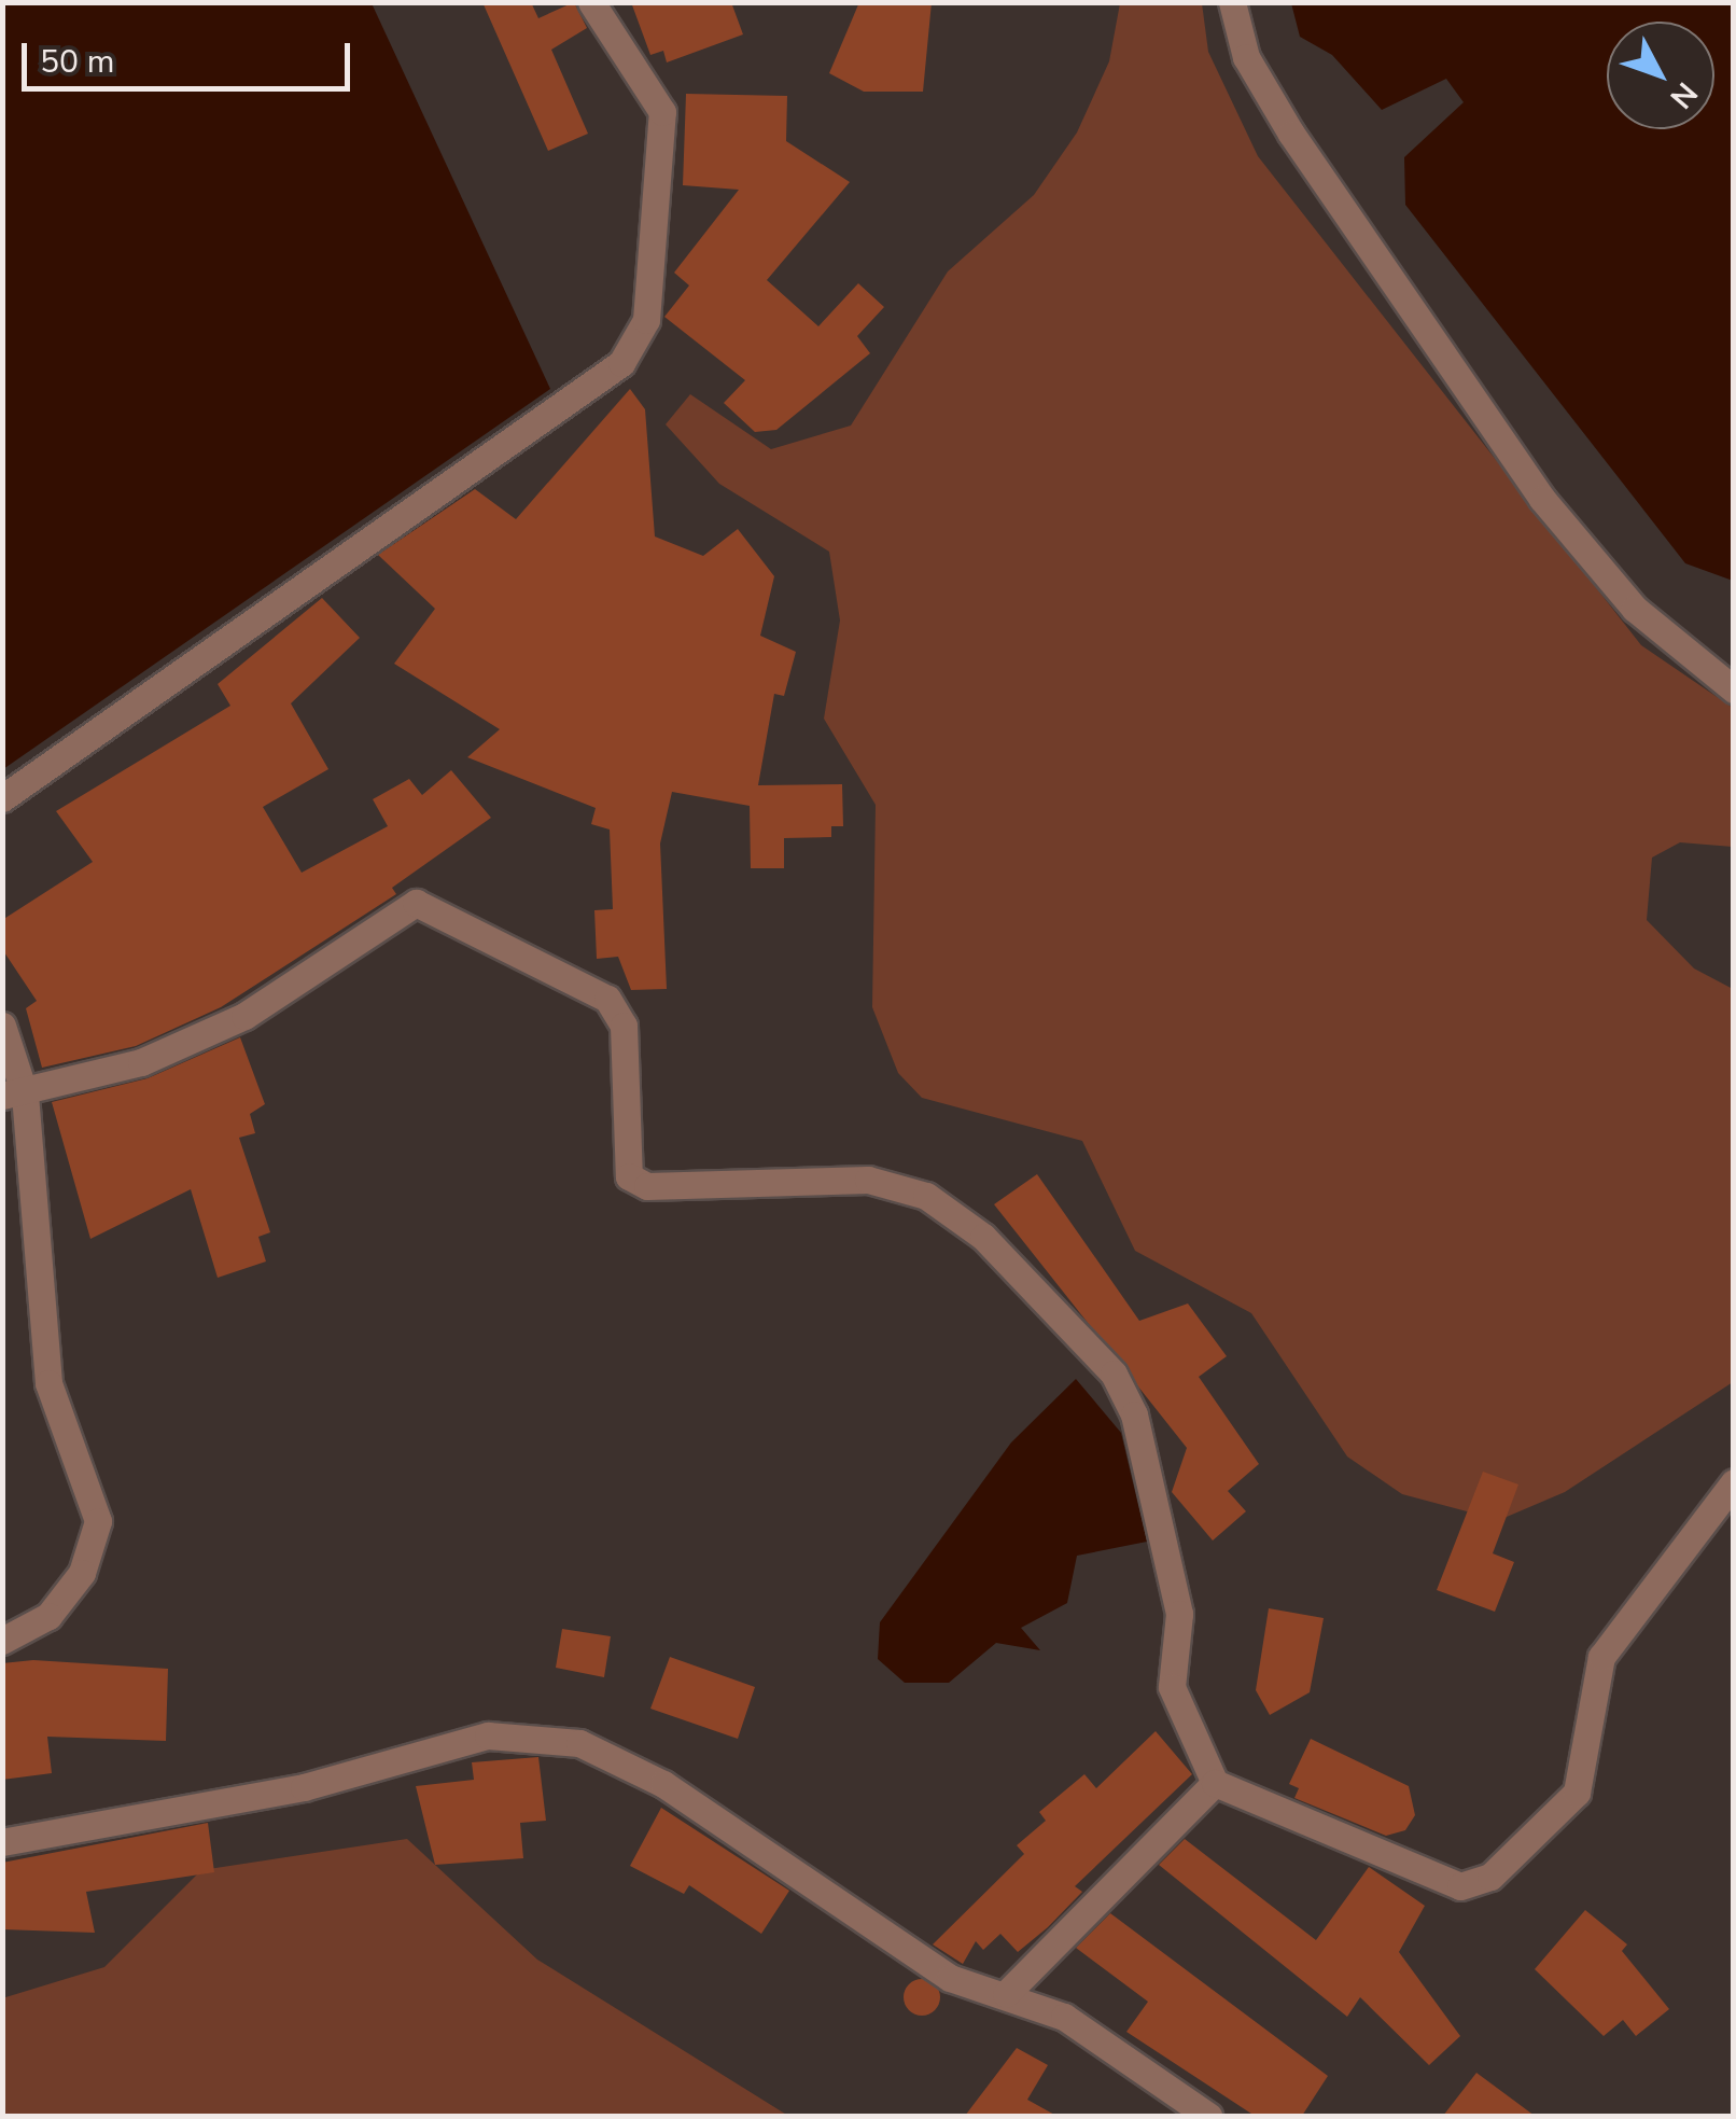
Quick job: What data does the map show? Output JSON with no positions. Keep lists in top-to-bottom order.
{
  "scale_bar": "50 m",
  "north": "bottom right"
}
